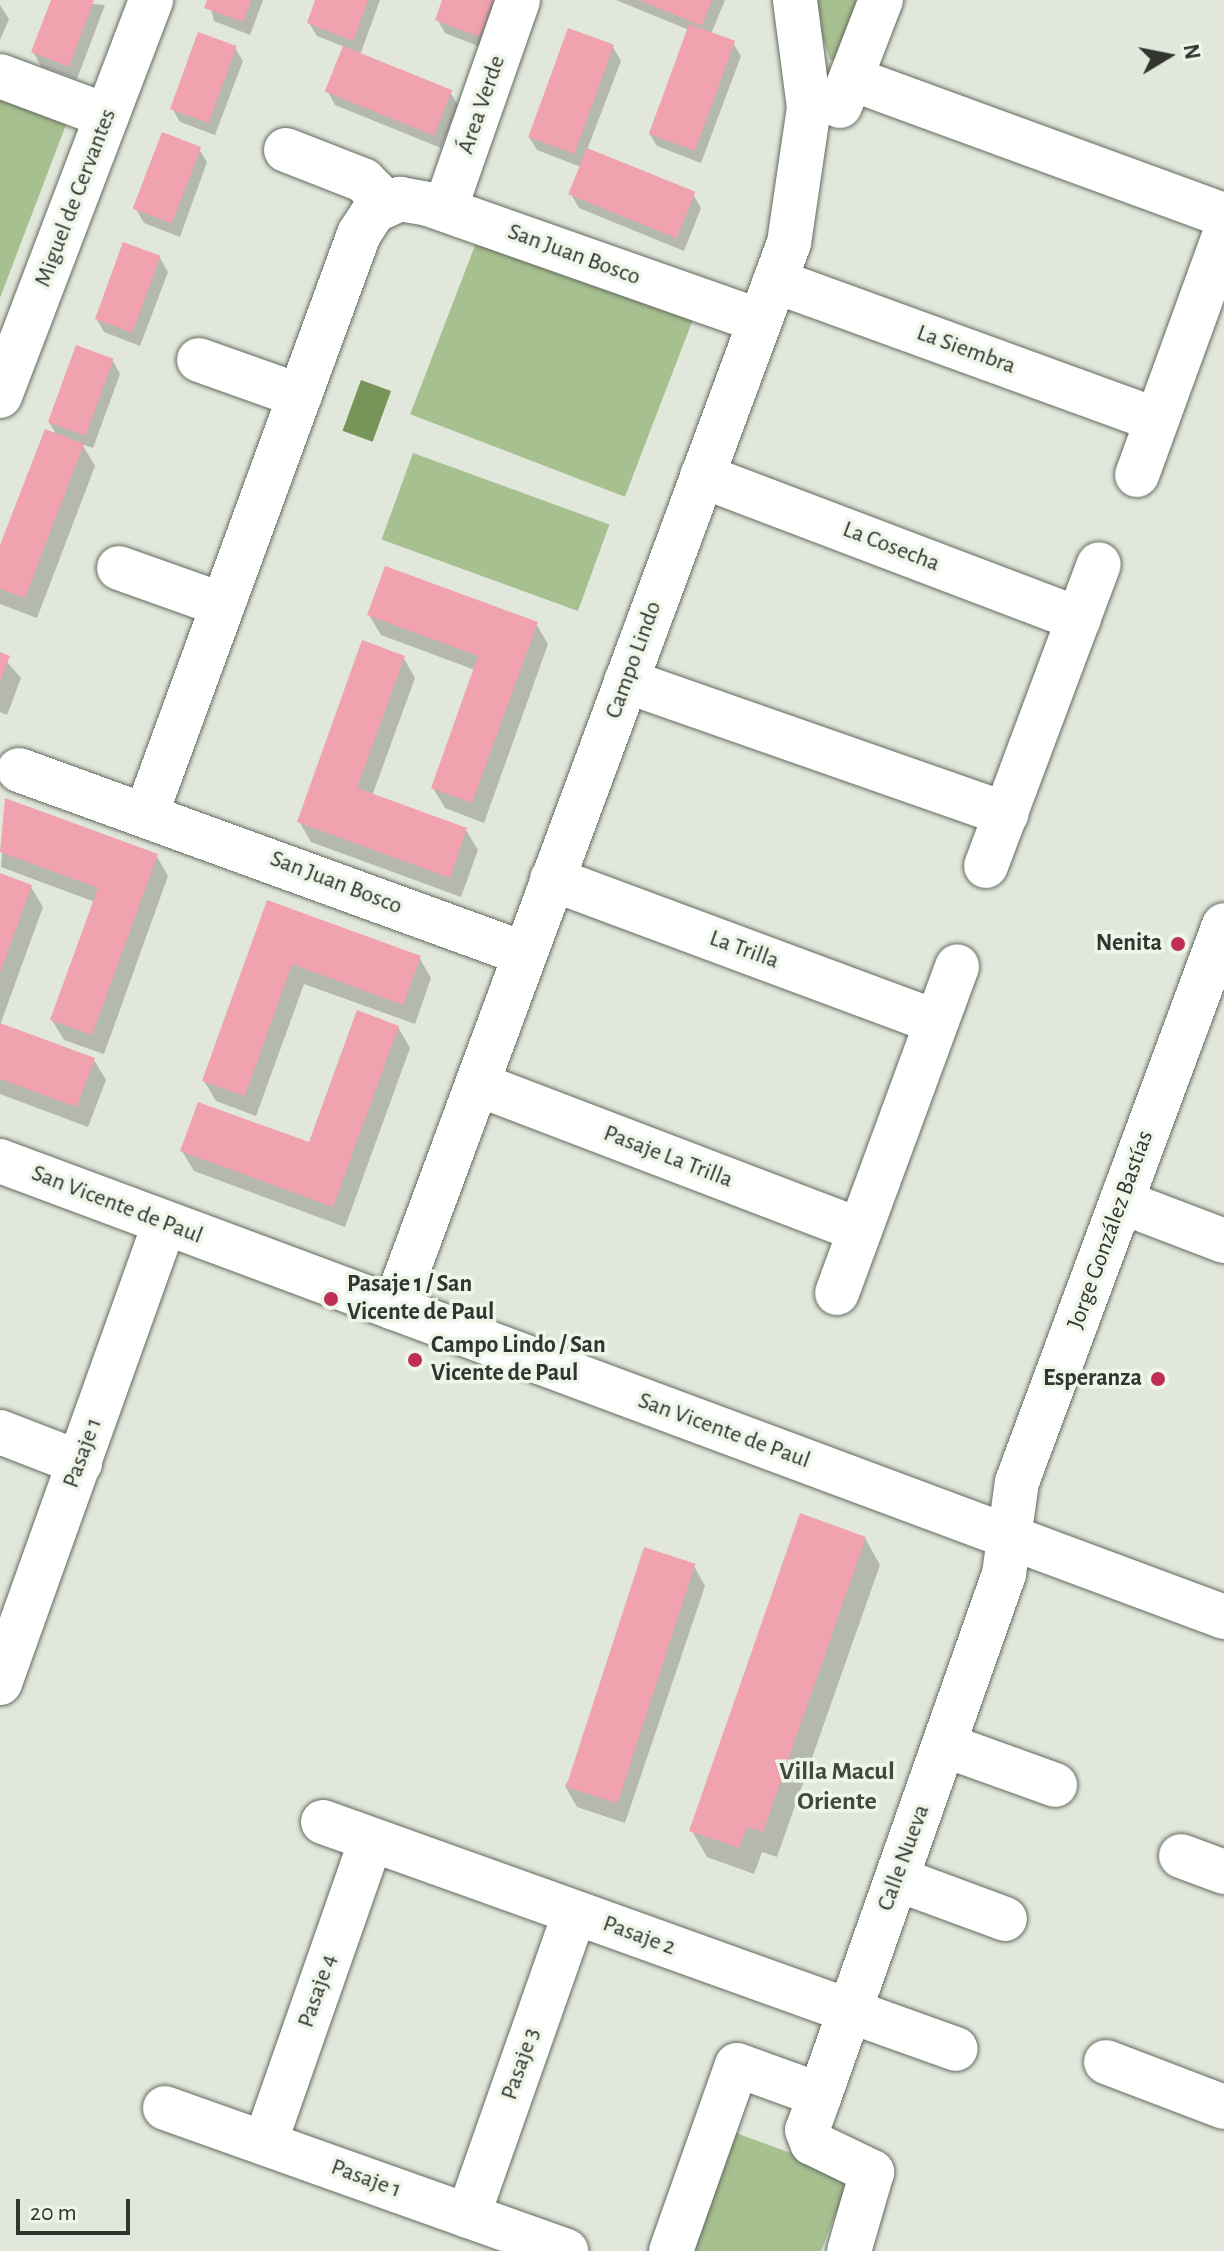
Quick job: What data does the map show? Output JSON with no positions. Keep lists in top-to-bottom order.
{
  "streets": {
    "street": [
      "Área Verde",
      "Miguel de Cervantes",
      "San Juan Bosco",
      "La Siembra",
      "La Cosecha",
      "Campo Lindo",
      "La Trilla",
      "Pasaje La Trilla",
      "San Vicente de Paul",
      "Jorge González Bastías",
      "Pasaje 1",
      "Calle Nueva",
      "Pasaje 2",
      "Pasaje 4",
      "Pasaje 3"
    ]
  },
  "crossings": [
    ["Área Verde", "San Juan Bosco"],
    ["San Juan Bosco", "Campo Lindo"],
    ["La Siembra", "Campo Lindo"],
    ["La Cosecha", "Campo Lindo"],
    ["Campo Lindo", "La Trilla"],
    ["Campo Lindo", "Pasaje La Trilla"],
    ["Campo Lindo", "San Vicente de Paul"],
    ["San Vicente de Paul", "Jorge González Bastías"],
    ["San Vicente de Paul", "Pasaje 1"],
    ["San Vicente de Paul", "Calle Nueva"],
    ["Jorge González Bastías", "Calle Nueva"],
    ["Pasaje 1", "Pasaje 4"],
    ["Pasaje 1", "Pasaje 3"],
    ["Calle Nueva", "Pasaje 2"],
    ["Pasaje 2", "Pasaje 4"],
    ["Pasaje 2", "Pasaje 3"]
  ],
  "districts": ["Villa Macul Oriente"],
  "places": [
    "Nenita",
    "Pasaje 1 / San Vicente de Paul",
    "Campo Lindo / San Vicente de Paul",
    "Esperanza"
  ],
  "scale_bar": "20 m",
  "north": "right"
}
